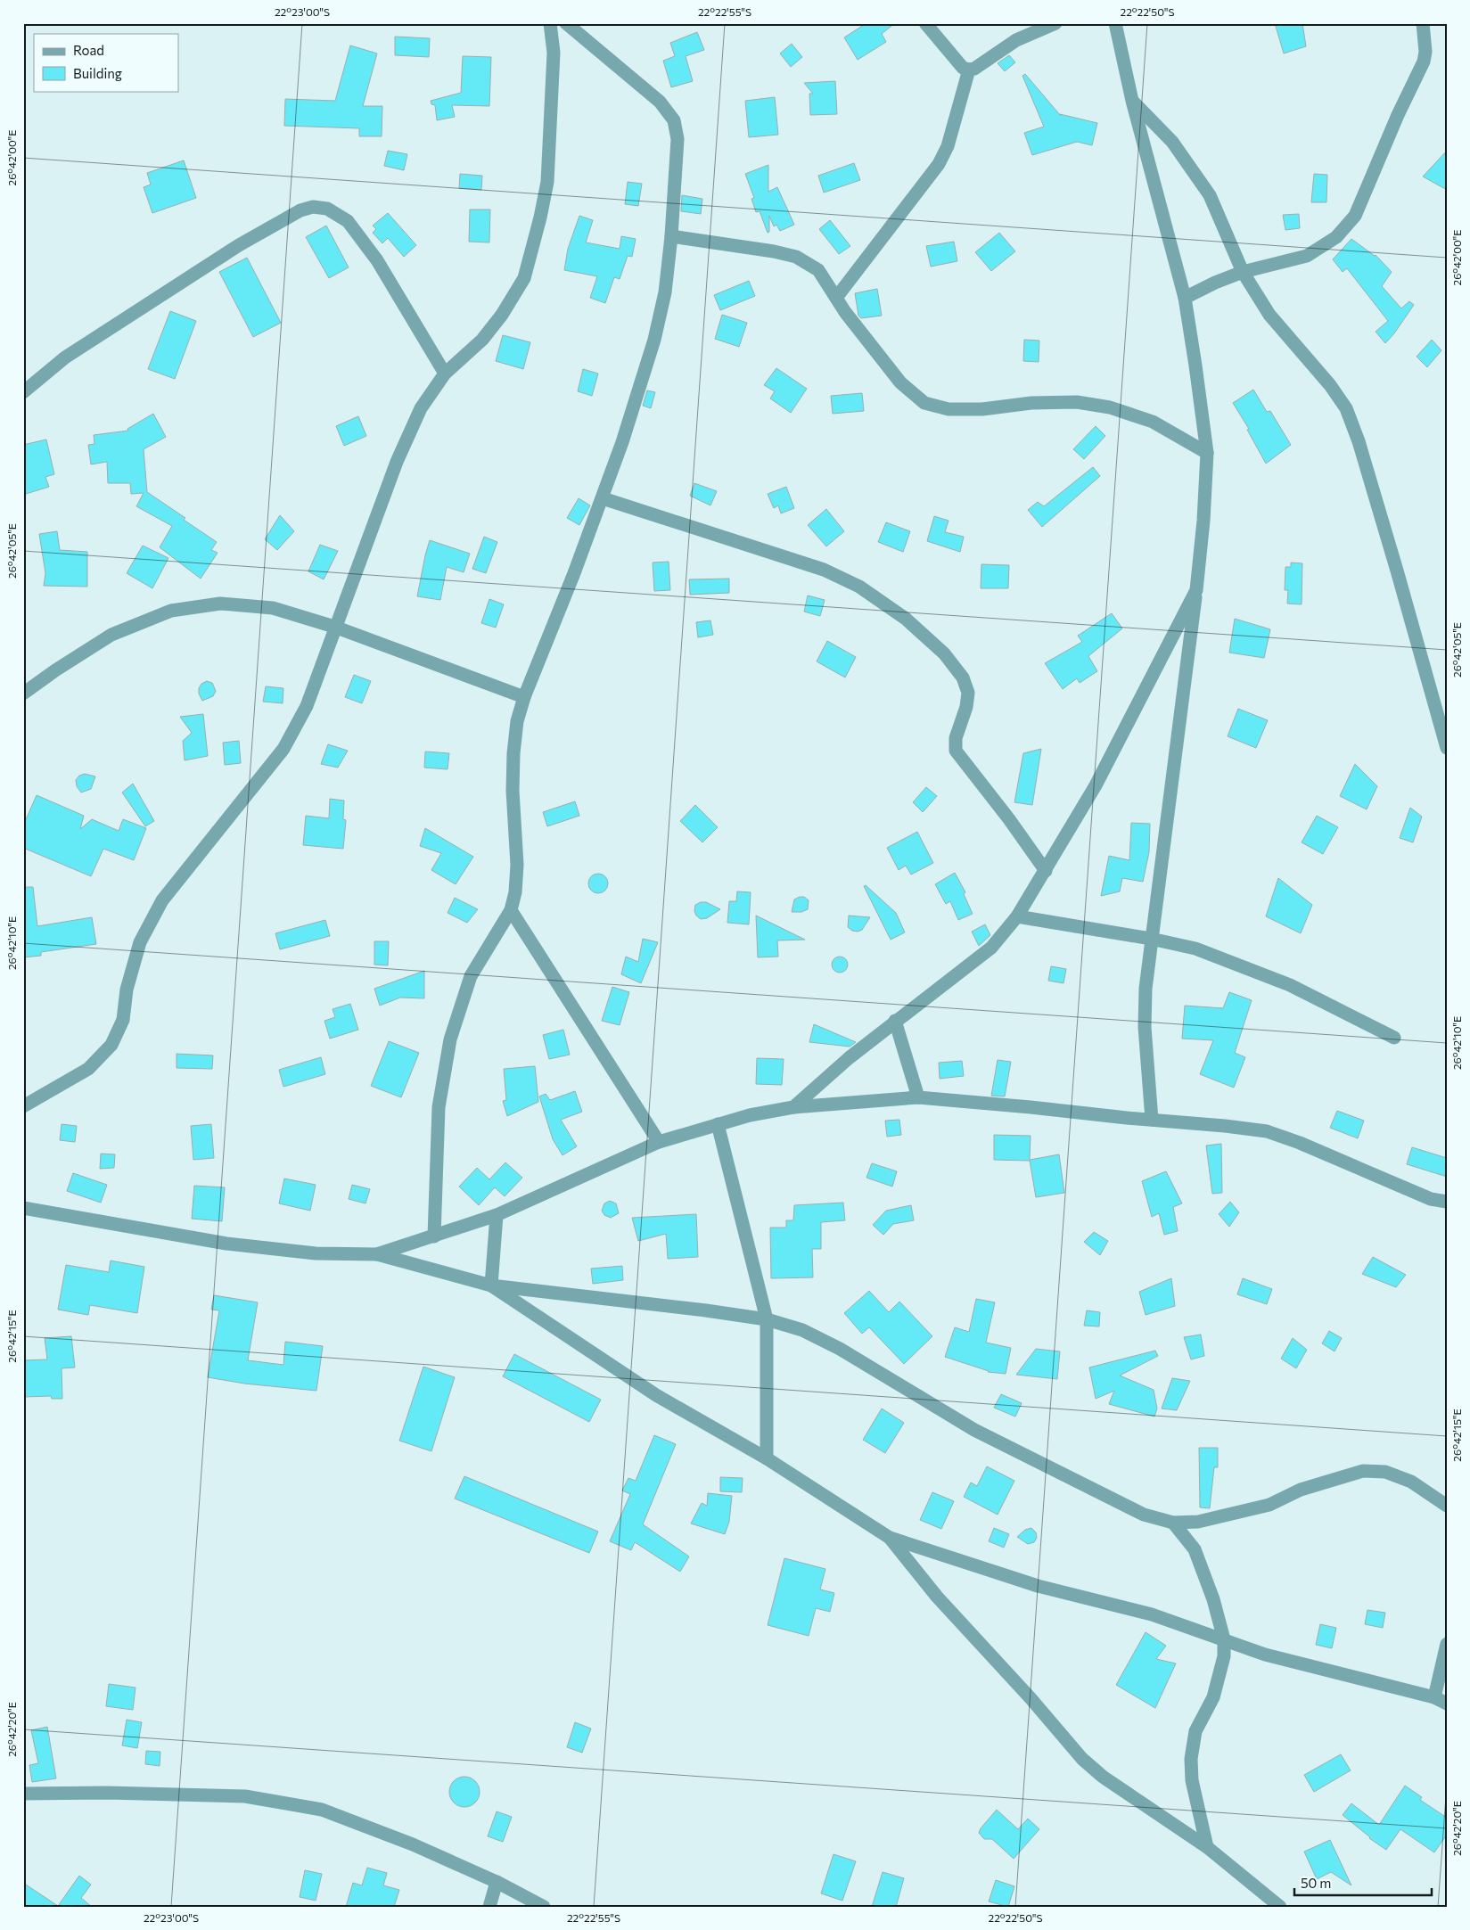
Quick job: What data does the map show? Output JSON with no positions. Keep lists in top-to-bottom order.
{
  "legend": ["Road", "Building"],
  "scale_bar": "50 m",
  "coordinates": [
    "22°23'00\"S",
    "22°22'55\"S",
    "22°22'50\"S",
    "26°42'00\"E",
    "26°42'05\"E",
    "26°42'10\"E",
    "26°42'15\"E",
    "26°42'20\"E"
  ]
}
